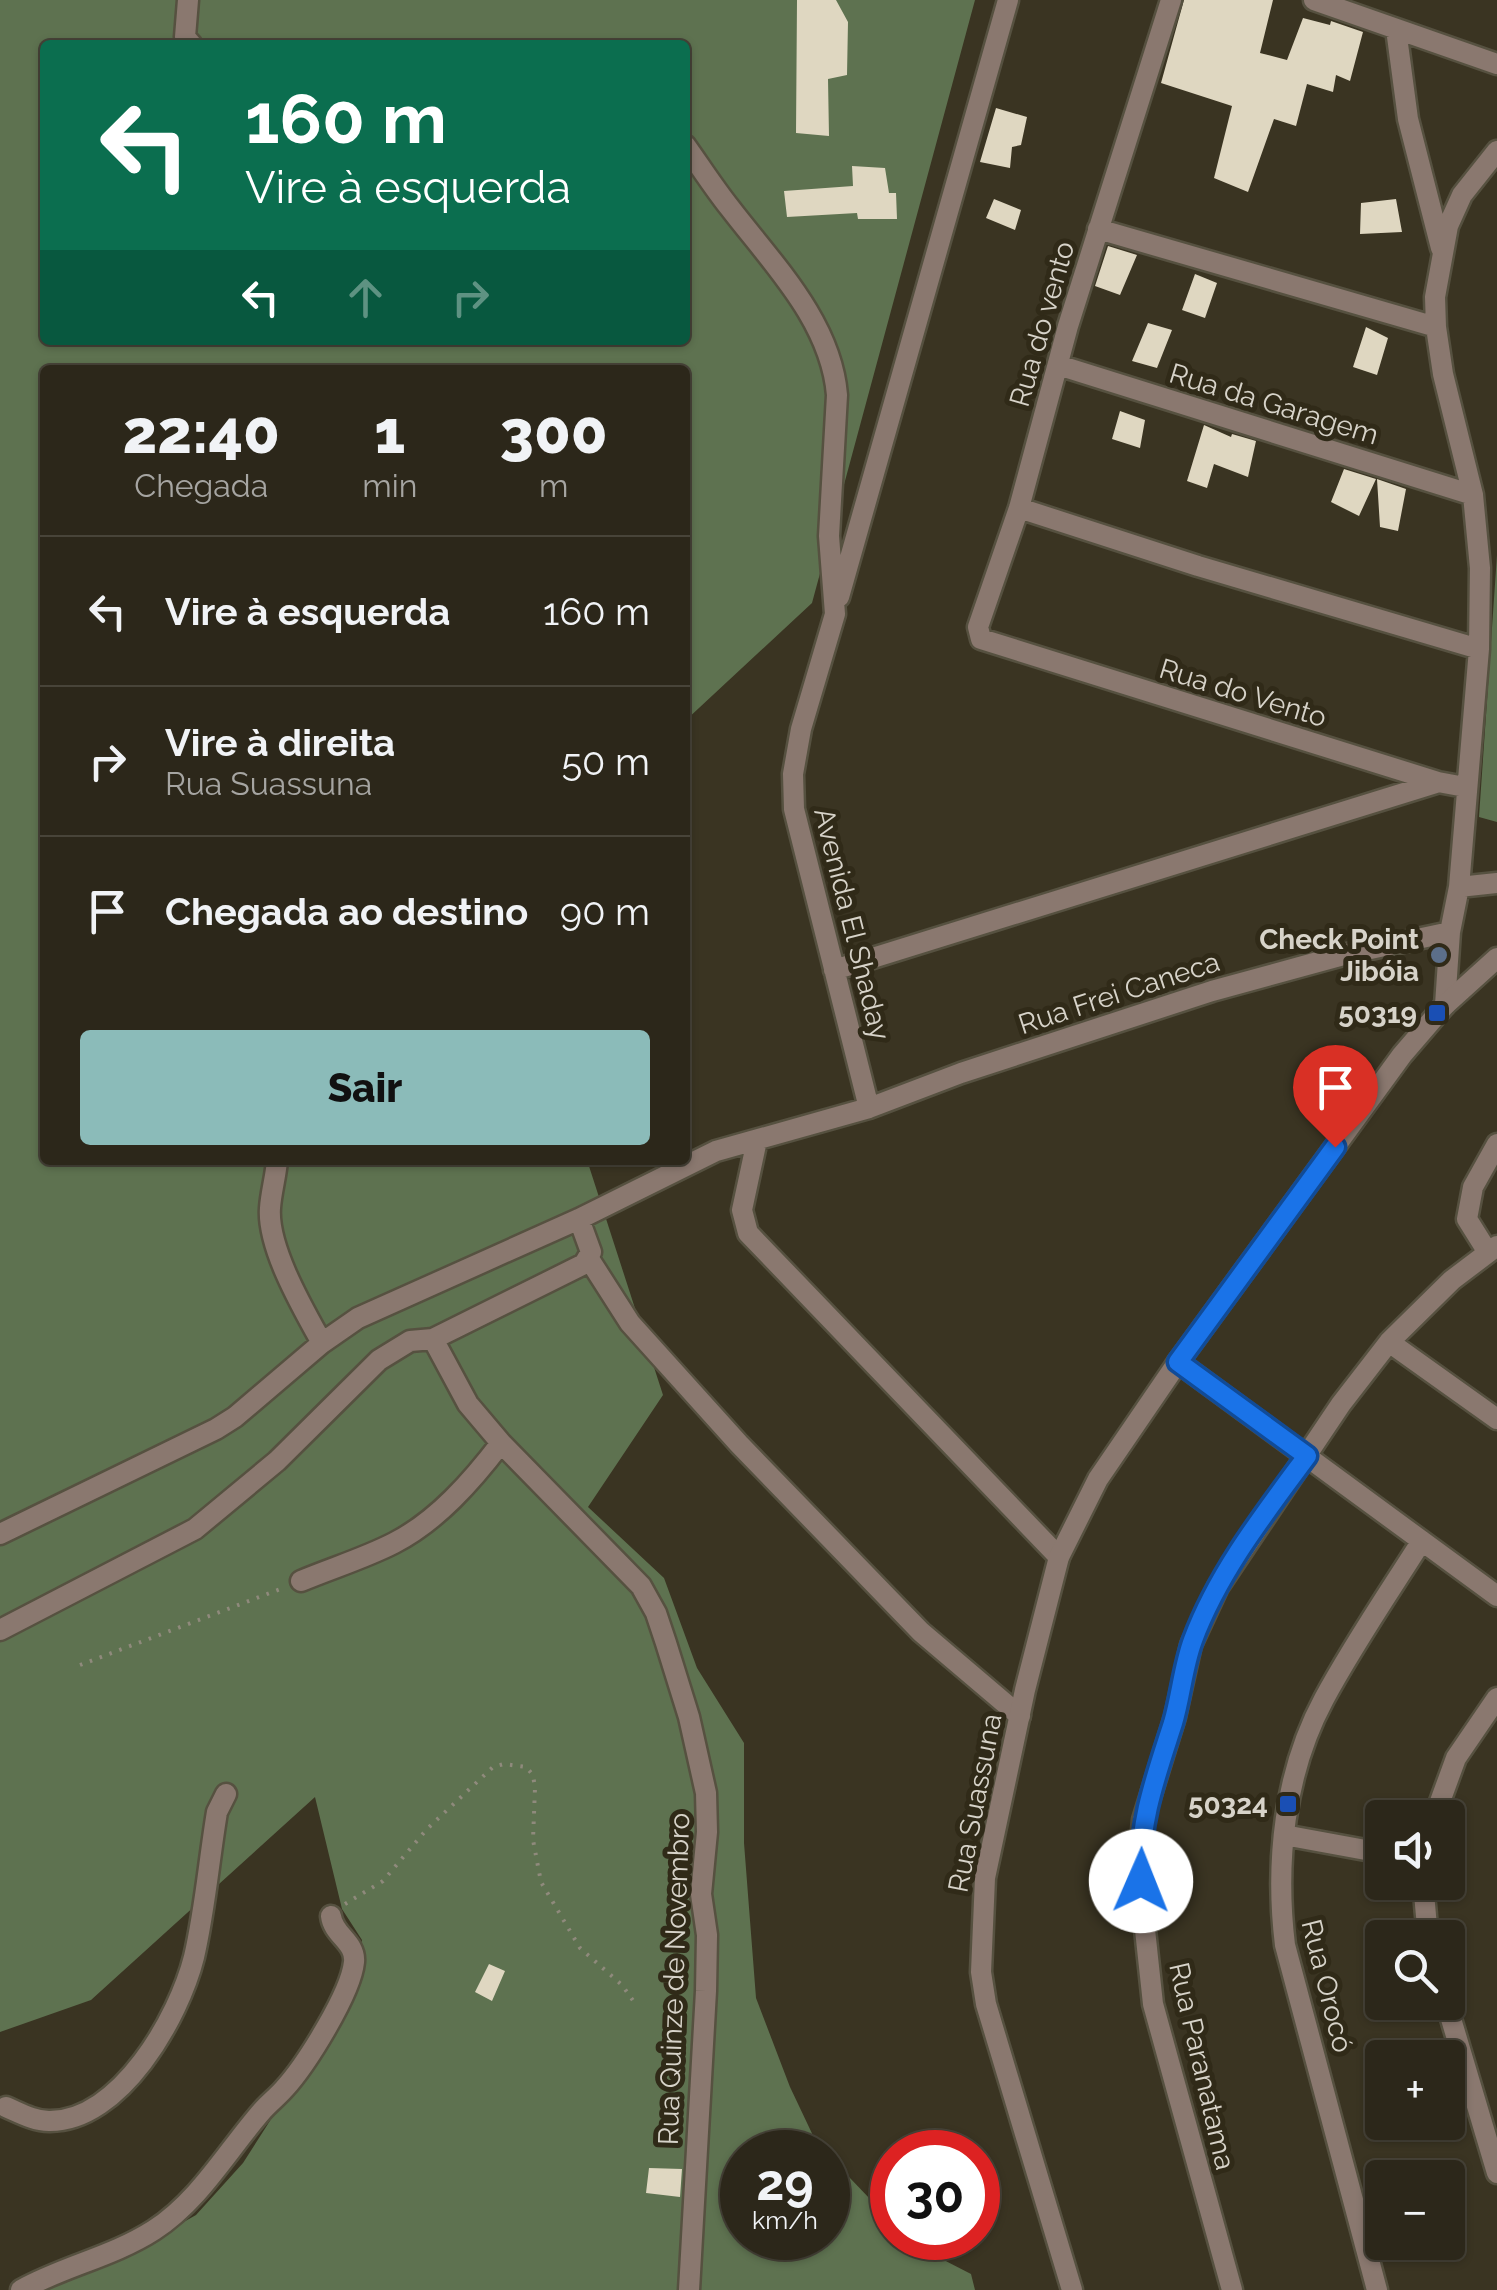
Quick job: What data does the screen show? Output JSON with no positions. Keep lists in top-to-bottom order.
{
  "streets": {
    "street": [
      "Rua do vento",
      "Rua da Garagem",
      "Rua do Vento",
      "Avenida El Shaday",
      "Rua Frei Caneca",
      "Rua Suassuna",
      "Rua Quinze de Novembro",
      "Rua Orocó",
      "Rua Paranatama"
    ]
  },
  "crossings": [
    ["Rua do vento", "Rua da Garagem"],
    ["Rua do vento", "Rua do Vento"],
    ["Avenida El Shaday", "Rua Frei Caneca"]
  ],
  "places": {
    "other": ["Check Point Jibóia"],
    "transit": ["50319", "50324"]
  },
  "page": {
    "turn": ["160 m", "Vire à esquerda"],
    "eta": [
      "22:40",
      "Chegada",
      "1",
      "min",
      "300",
      "m"
    ],
    "list": [
      {
        "name": "Vire à esquerda",
        "value": "160 m"
      },
      {
        "name": "Vire à direita",
        "note": "Rua Suassuna",
        "value": "50 m"
      },
      {
        "name": "Chegada ao destino",
        "value": "90 m"
      }
    ],
    "buttons": "Sair",
    "map_buttons": ["+", "−"],
    "speed": "29 km/h",
    "limit": "30"
  }
}
